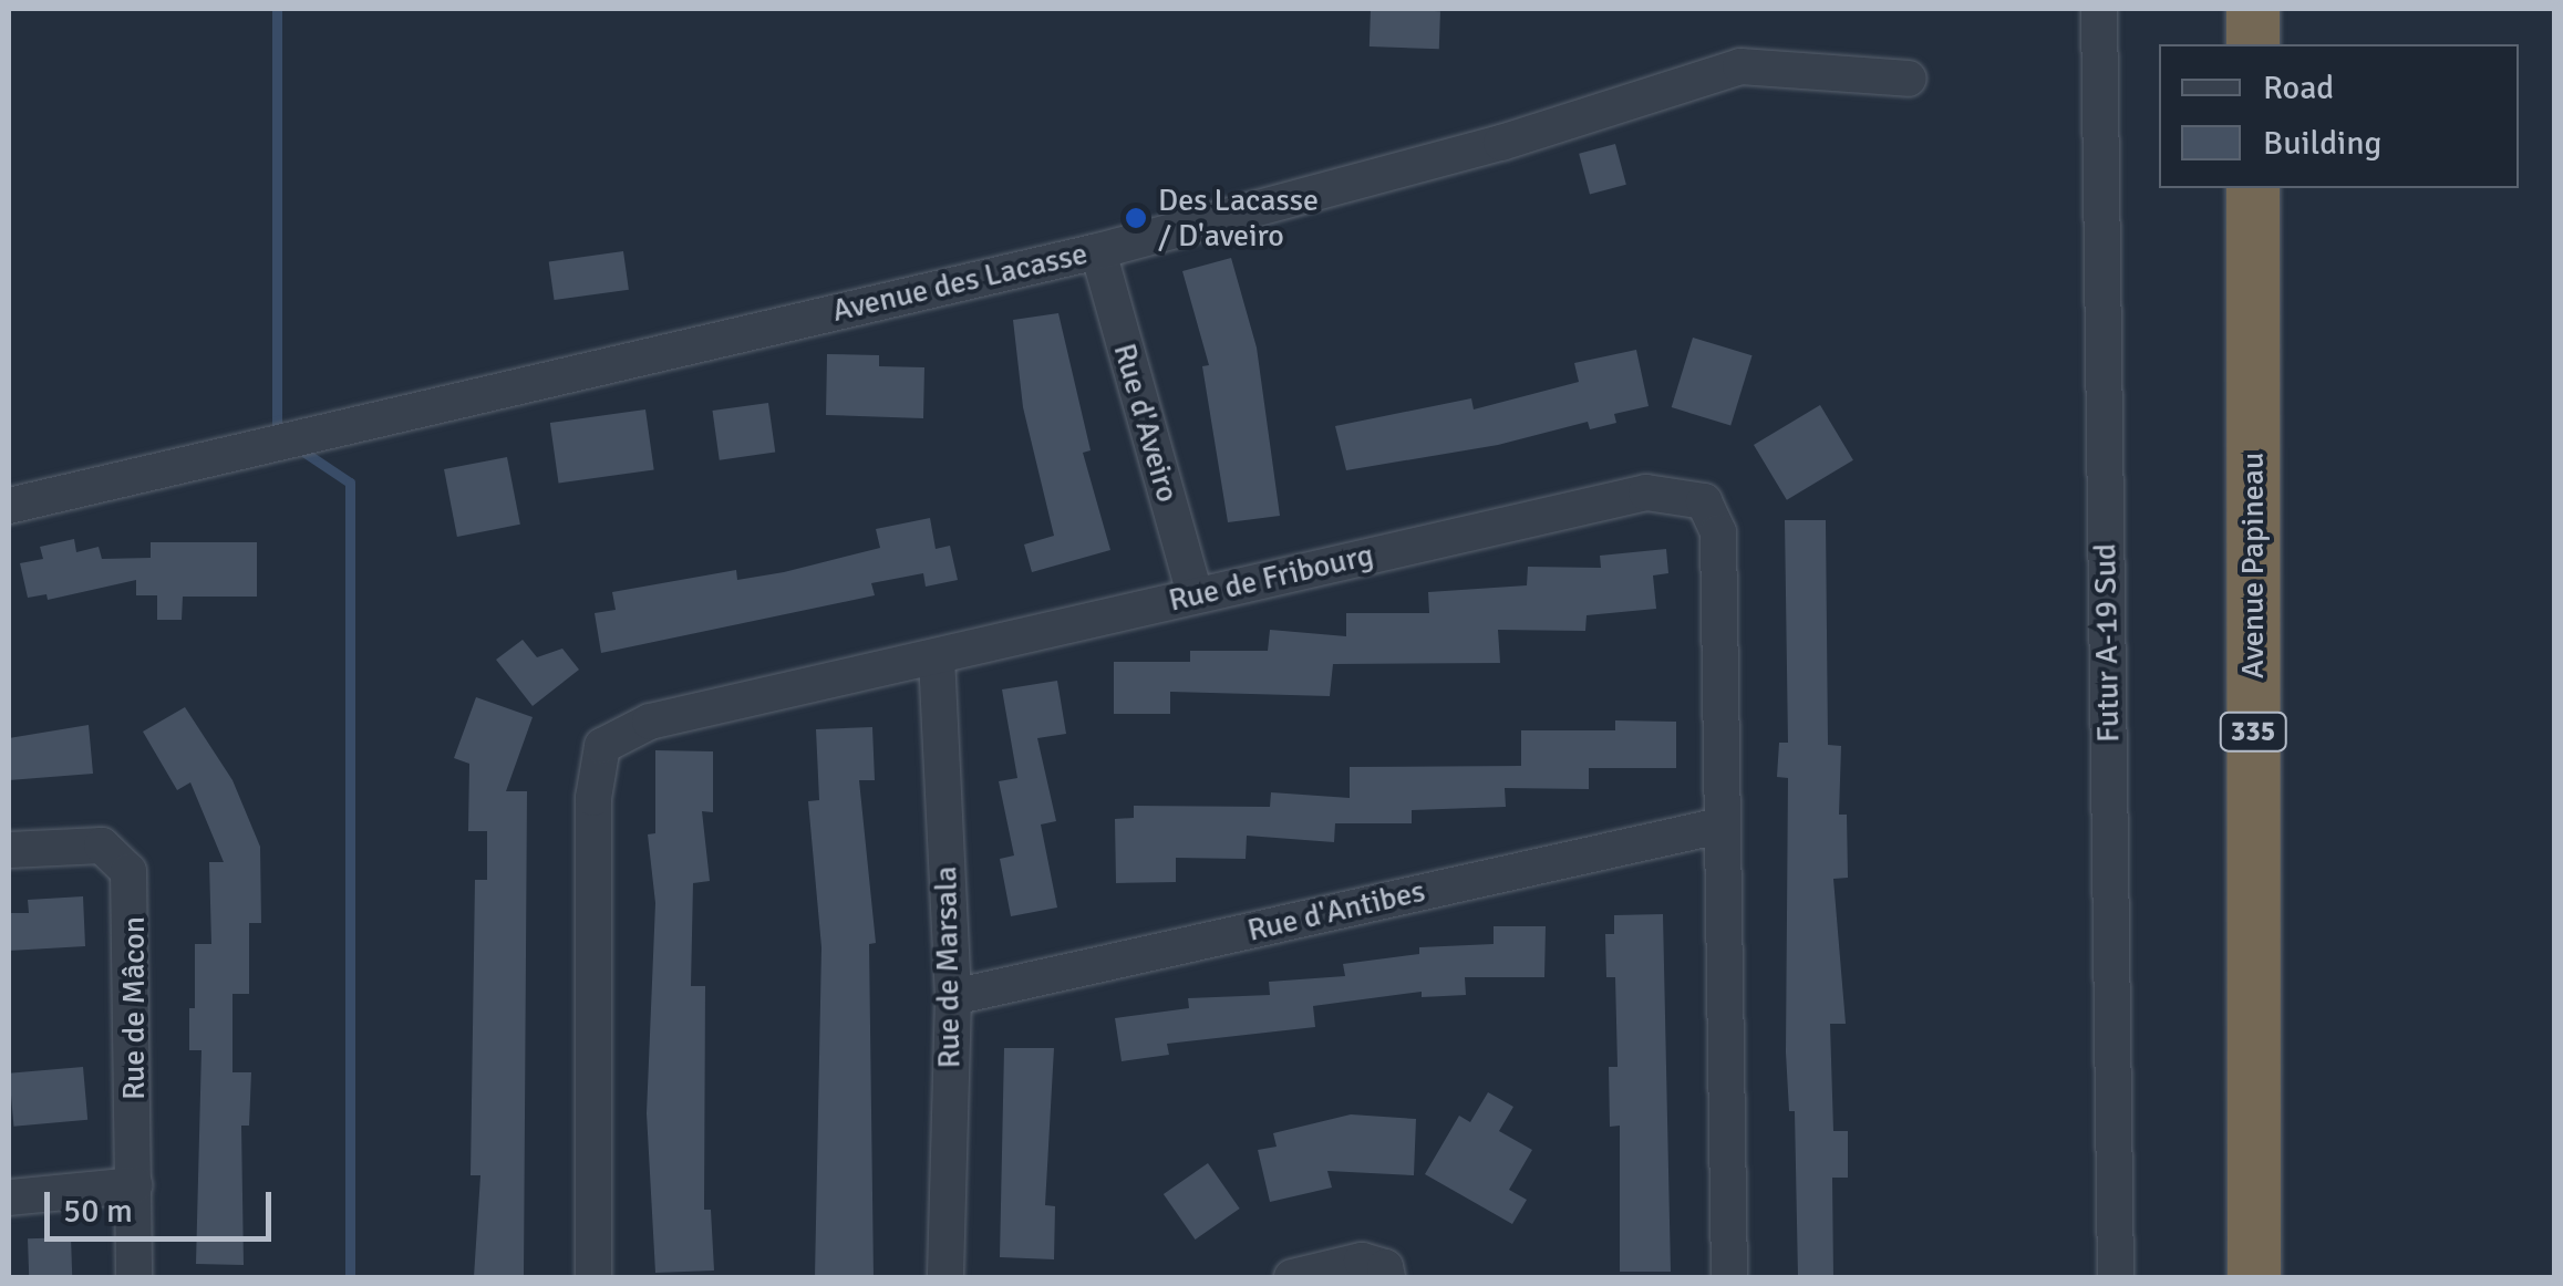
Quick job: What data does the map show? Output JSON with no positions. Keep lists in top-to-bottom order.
{
  "streets": {
    "highway": ["Avenue Papineau", "335"],
    "street": [
      "Avenue des Lacasse",
      "Rue d'Aveiro",
      "Rue de Fribourg",
      "Futur A-19 Sud",
      "Rue d'Antibes",
      "Rue de Marsala",
      "Rue de Mâcon"
    ]
  },
  "crossings": [
    ["Avenue des Lacasse", "Rue d'Aveiro"],
    ["Rue d'Aveiro", "Rue de Fribourg"],
    ["Rue de Fribourg", "Rue d'Antibes"],
    ["Rue de Fribourg", "Rue de Marsala"],
    ["Rue d'Antibes", "Rue de Marsala"]
  ],
  "places": ["Des Lacasse / D'aveiro"],
  "legend": ["Road", "Building"],
  "scale_bar": "50 m"
}
